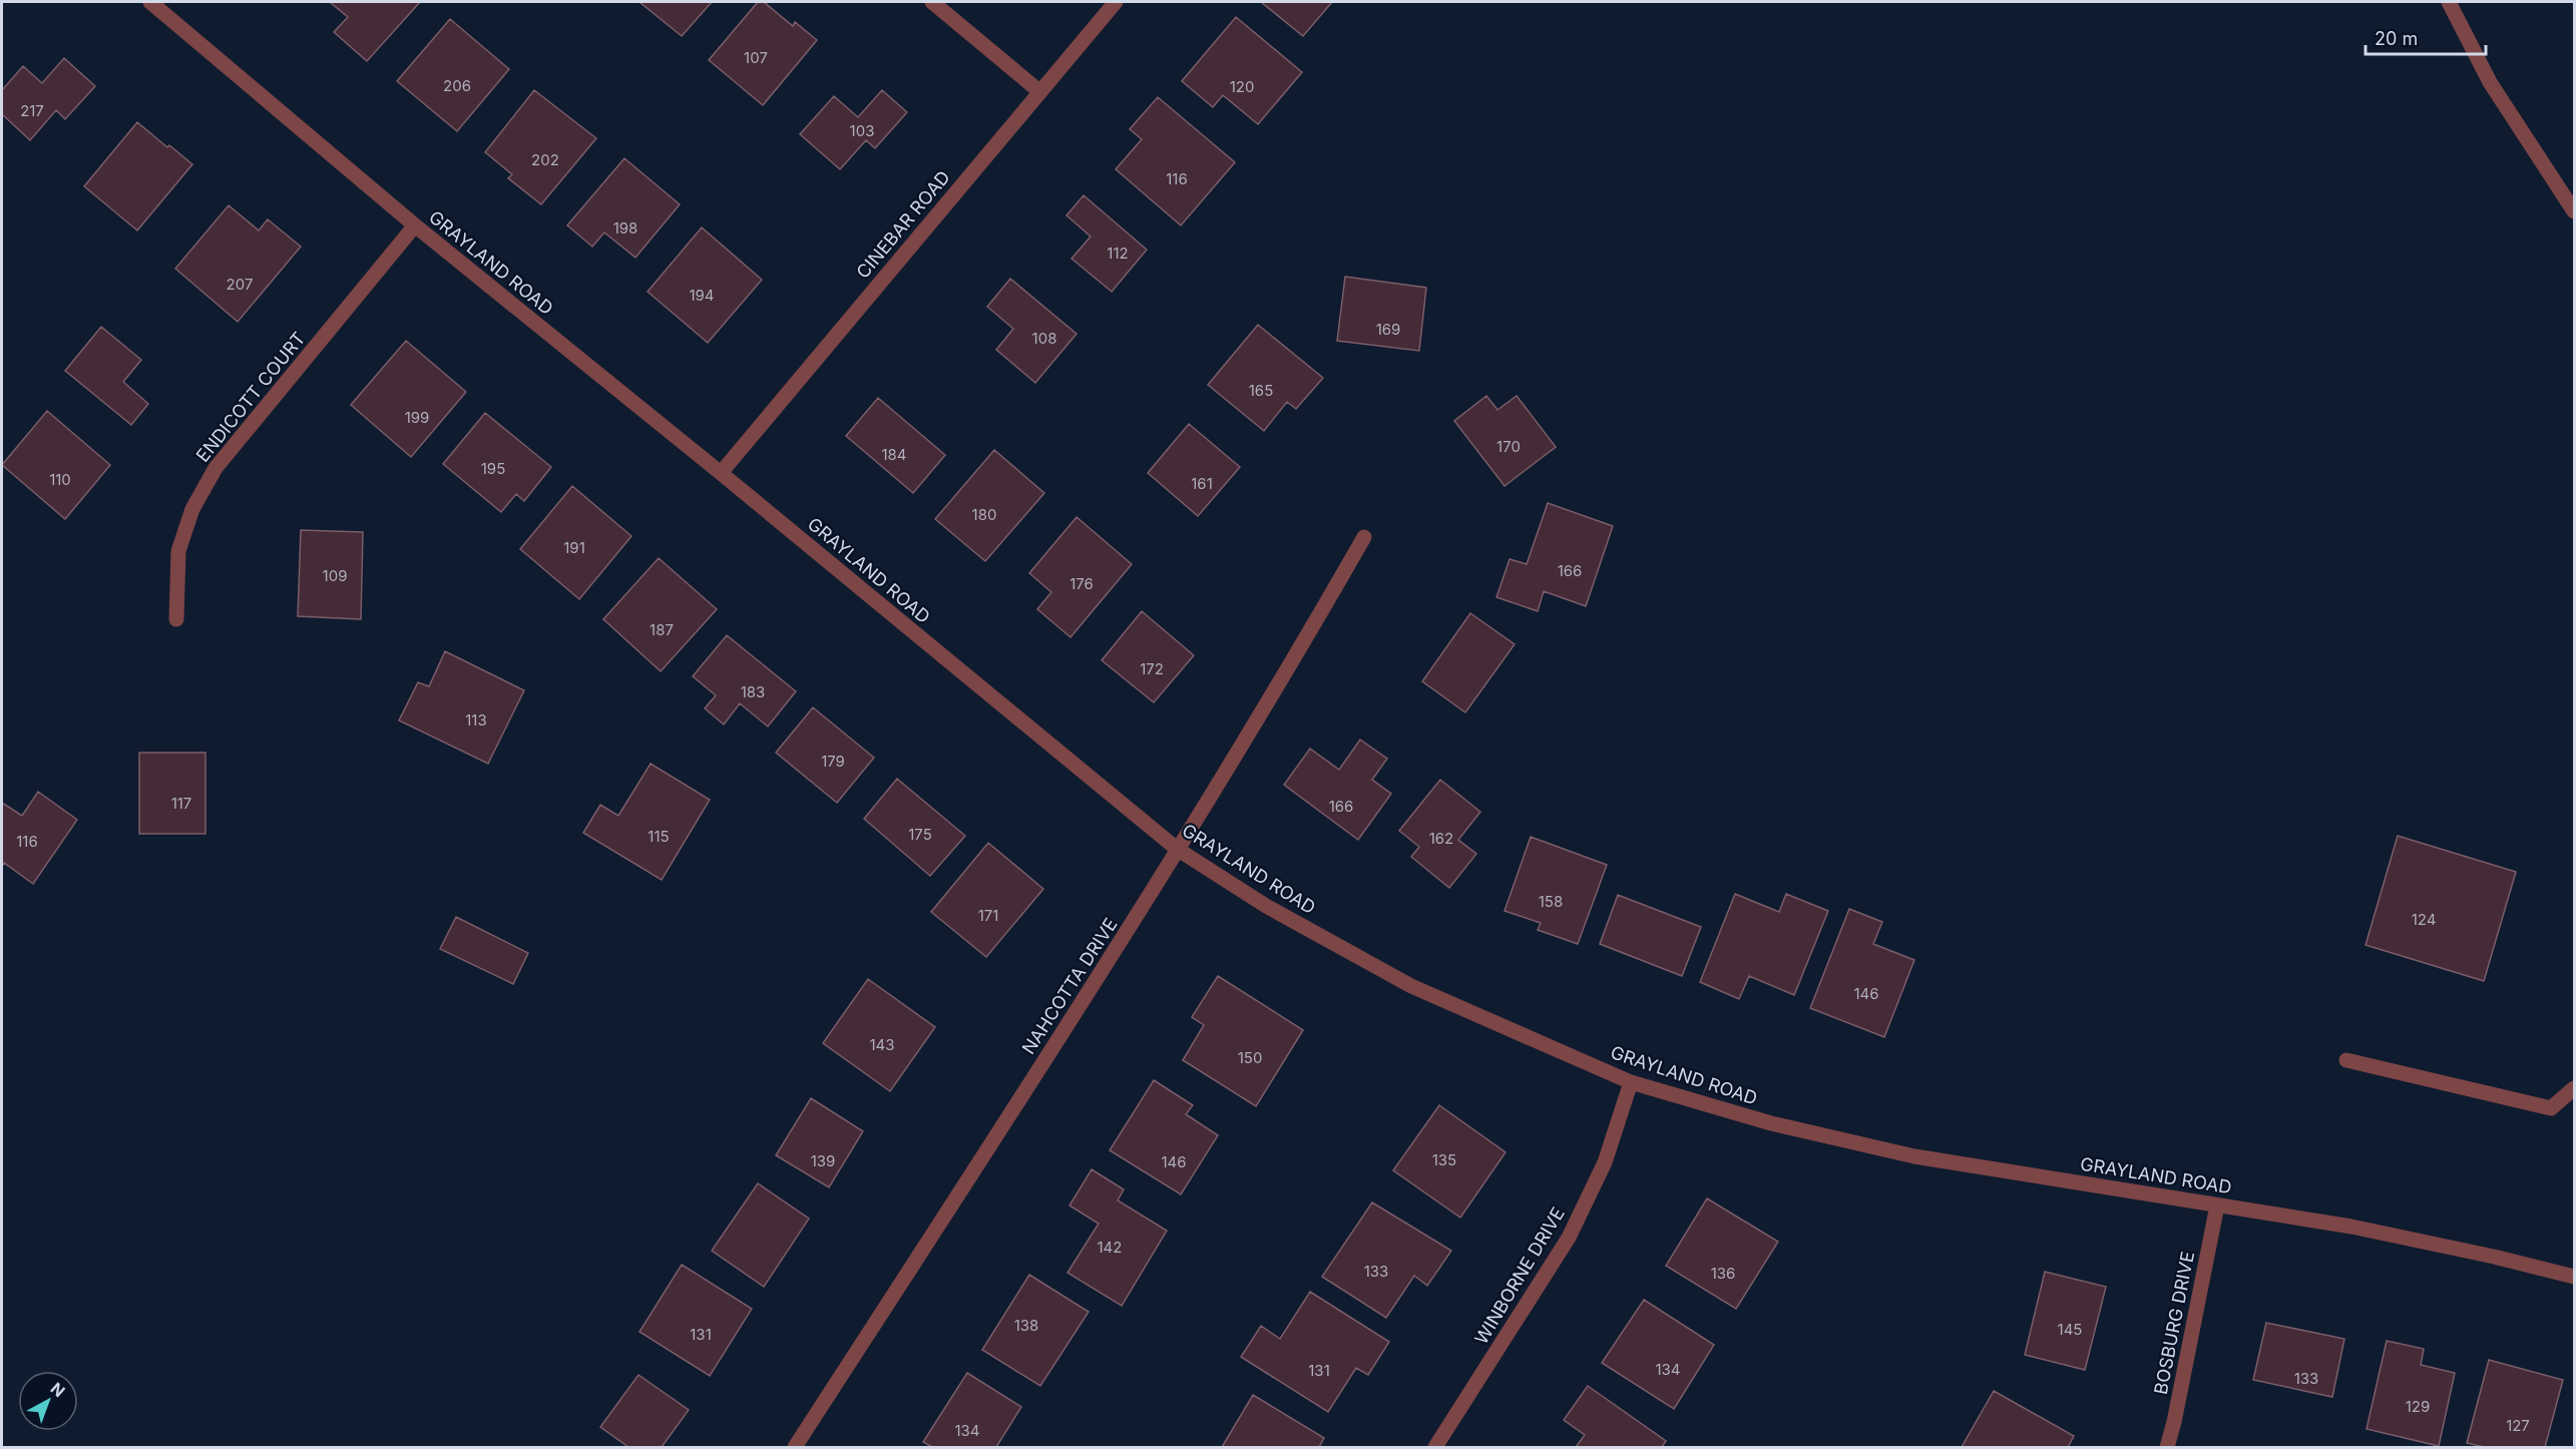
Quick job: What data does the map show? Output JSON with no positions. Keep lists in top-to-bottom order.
{
  "streets": {
    "street": [
      "CINEBAR ROAD",
      "GRAYLAND ROAD",
      "ENDICOTT COURT",
      "NAHCOTTA DRIVE",
      "WINBORNE DRIVE",
      "BOSBURG DRIVE"
    ]
  },
  "crossings": [
    ["CINEBAR ROAD", "GRAYLAND ROAD"],
    ["GRAYLAND ROAD", "ENDICOTT COURT"],
    ["GRAYLAND ROAD", "NAHCOTTA DRIVE"],
    ["GRAYLAND ROAD", "WINBORNE DRIVE"],
    ["GRAYLAND ROAD", "BOSBURG DRIVE"]
  ],
  "house_numbers": [
    "107",
    "206",
    "120",
    "217",
    "103",
    "202",
    "116",
    "198",
    "112",
    "207",
    "194",
    "169",
    "108",
    "165",
    "199",
    "170",
    "184",
    "195",
    "110",
    "161",
    "180",
    "191",
    "166",
    "109",
    "176",
    "187",
    "172",
    "183",
    "113",
    "179",
    "117",
    "166",
    "175",
    "115",
    "162",
    "116",
    "158",
    "171",
    "124",
    "146",
    "143",
    "150",
    "135",
    "139",
    "146",
    "142",
    "133",
    "136",
    "138",
    "145",
    "131",
    "134",
    "131",
    "133",
    "129",
    "127",
    "134"
  ],
  "scale_bar": "20 m",
  "north": "top right"
}
